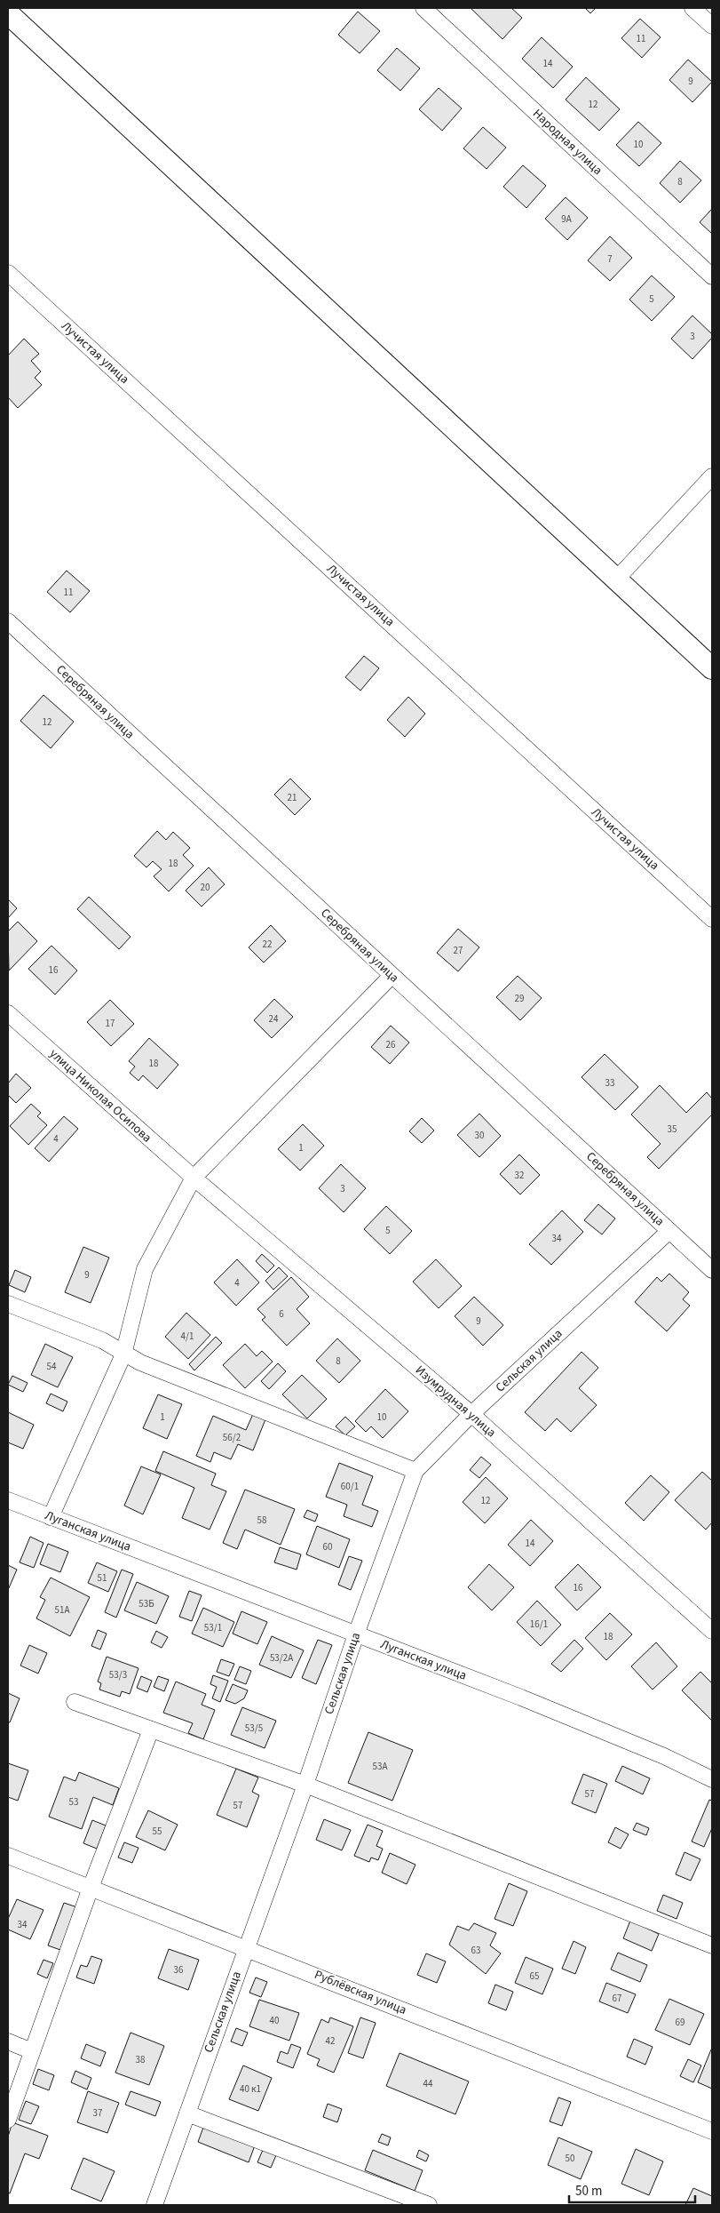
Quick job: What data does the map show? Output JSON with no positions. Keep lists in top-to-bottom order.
{
  "streets": {
    "street": [
      "Народная улица",
      "Лучистая улица",
      "Серебряная улица",
      "улица Николая Осипова",
      "Сельская улица",
      "Изумрудная улица",
      "Луганская улица",
      "Рублёвская улица"
    ]
  },
  "crossings": [
    ["Серебряная улица", "Сельская улица"],
    ["улица Николая Осипова", "Изумрудная улица"],
    ["Сельская улица", "Изумрудная улица"],
    ["Сельская улица", "Луганская улица"],
    ["Сельская улица", "Рублёвская улица"]
  ],
  "house_numbers": [
    "11",
    "14",
    "9",
    "12",
    "10",
    "8",
    "9А",
    "7",
    "5",
    "3",
    "11",
    "12",
    "21",
    "18",
    "20",
    "22",
    "27",
    "16",
    "29",
    "24",
    "17",
    "26",
    "18",
    "33",
    "35",
    "30",
    "4",
    "1",
    "32",
    "3",
    "5",
    "34",
    "9",
    "4",
    "6",
    "9",
    "4/1",
    "8",
    "54",
    "1",
    "10",
    "56/2",
    "60/1",
    "12",
    "58",
    "14",
    "60",
    "51",
    "16",
    "53Б",
    "51А",
    "16/1",
    "53/1",
    "18",
    "53/2А",
    "53/3",
    "53/5",
    "53А",
    "57",
    "53",
    "57",
    "55",
    "34",
    "63",
    "36",
    "65",
    "67",
    "40",
    "69",
    "42",
    "38",
    "44",
    "40 к1",
    "37",
    "50"
  ],
  "scale_bar": "50 m"
}
